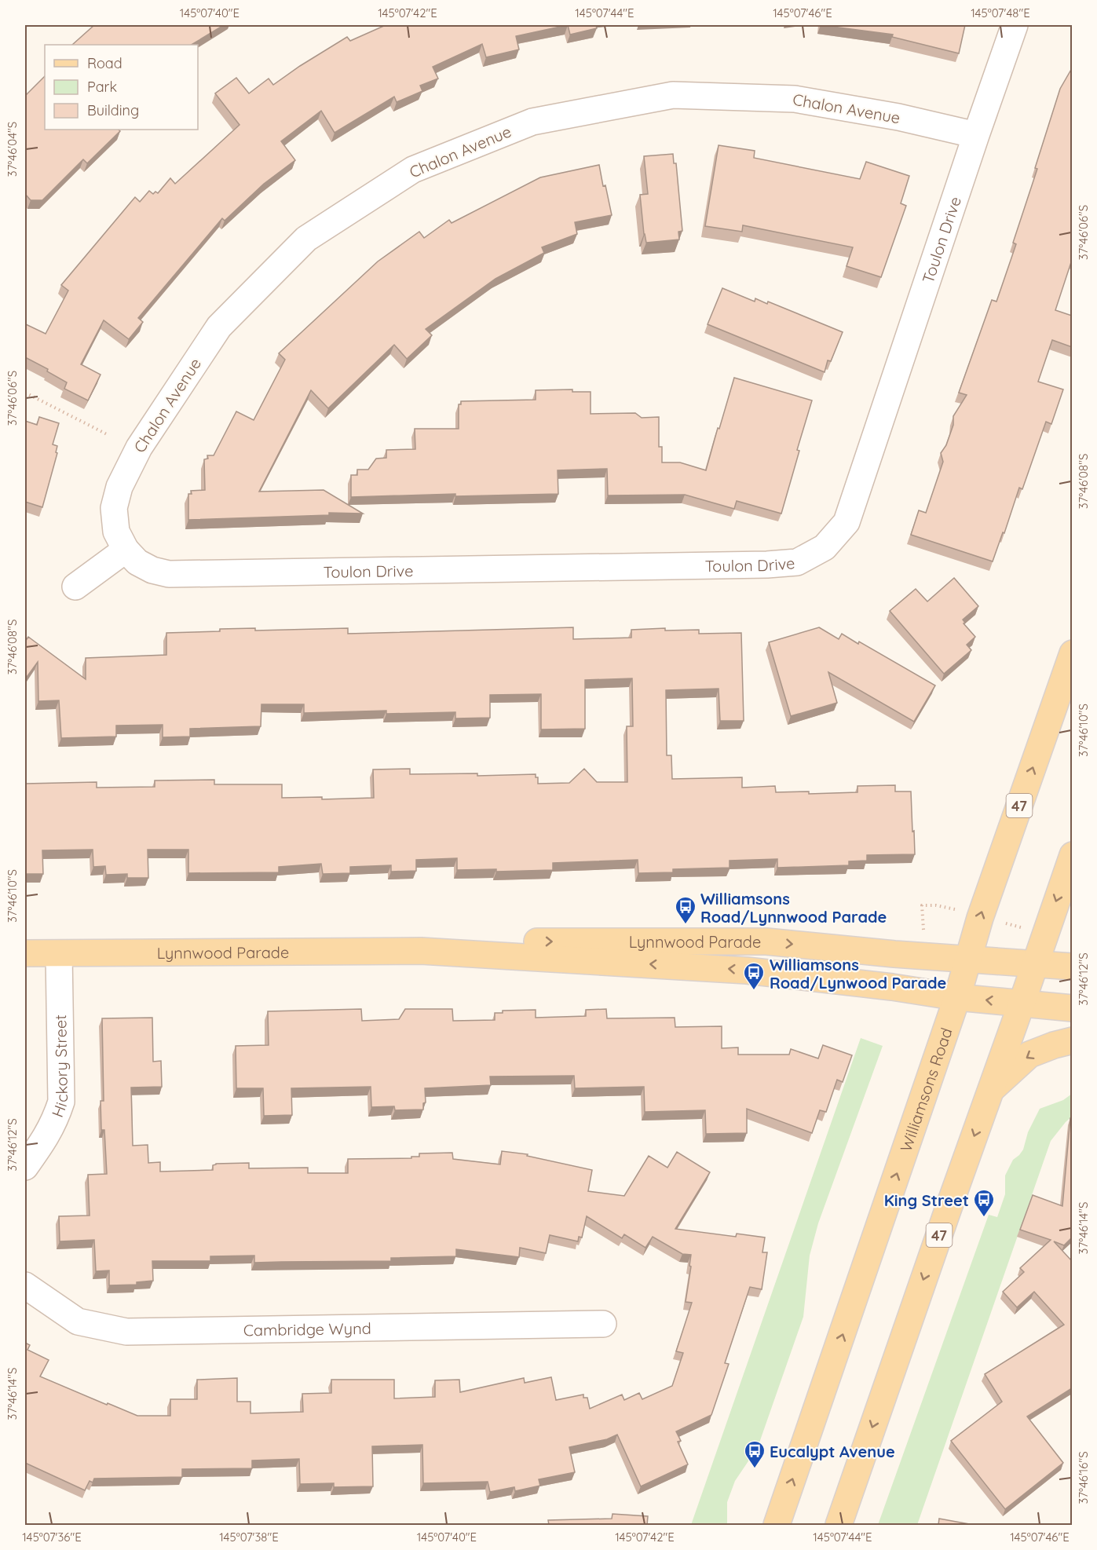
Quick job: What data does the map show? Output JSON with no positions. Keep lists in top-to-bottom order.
{
  "streets": {
    "main road": ["47", "Lynnwood Parade", "Williamsons Road"],
    "street": [
      "Chalon Avenue",
      "Toulon Drive",
      "Hickory Street",
      "Cambridge Wynd"
    ]
  },
  "crossings": [
    ["Chalon Avenue", "Toulon Drive"],
    ["Lynnwood Parade", "Hickory Street"],
    ["Lynnwood Parade", "Williamsons Road"]
  ],
  "places": {
    "bus stop": [
      "Williamsons Road/Lynnwood Parade",
      "Williamsons Road/Lynwood Parade",
      "King Street",
      "Eucalypt Avenue"
    ]
  },
  "legend": ["Road", "Park", "Building"],
  "coordinates": [
    "145°07'40\"E",
    "145°07'42\"E",
    "145°07'44\"E",
    "145°07'46\"E",
    "145°07'48\"E",
    "37°46'04\"S",
    "37°46'06\"S",
    "37°46'08\"S",
    "37°46'10\"S",
    "37°46'12\"S",
    "37°46'14\"S",
    "37°46'16\"S",
    "145°07'36\"E",
    "145°07'38\"E"
  ]
}
